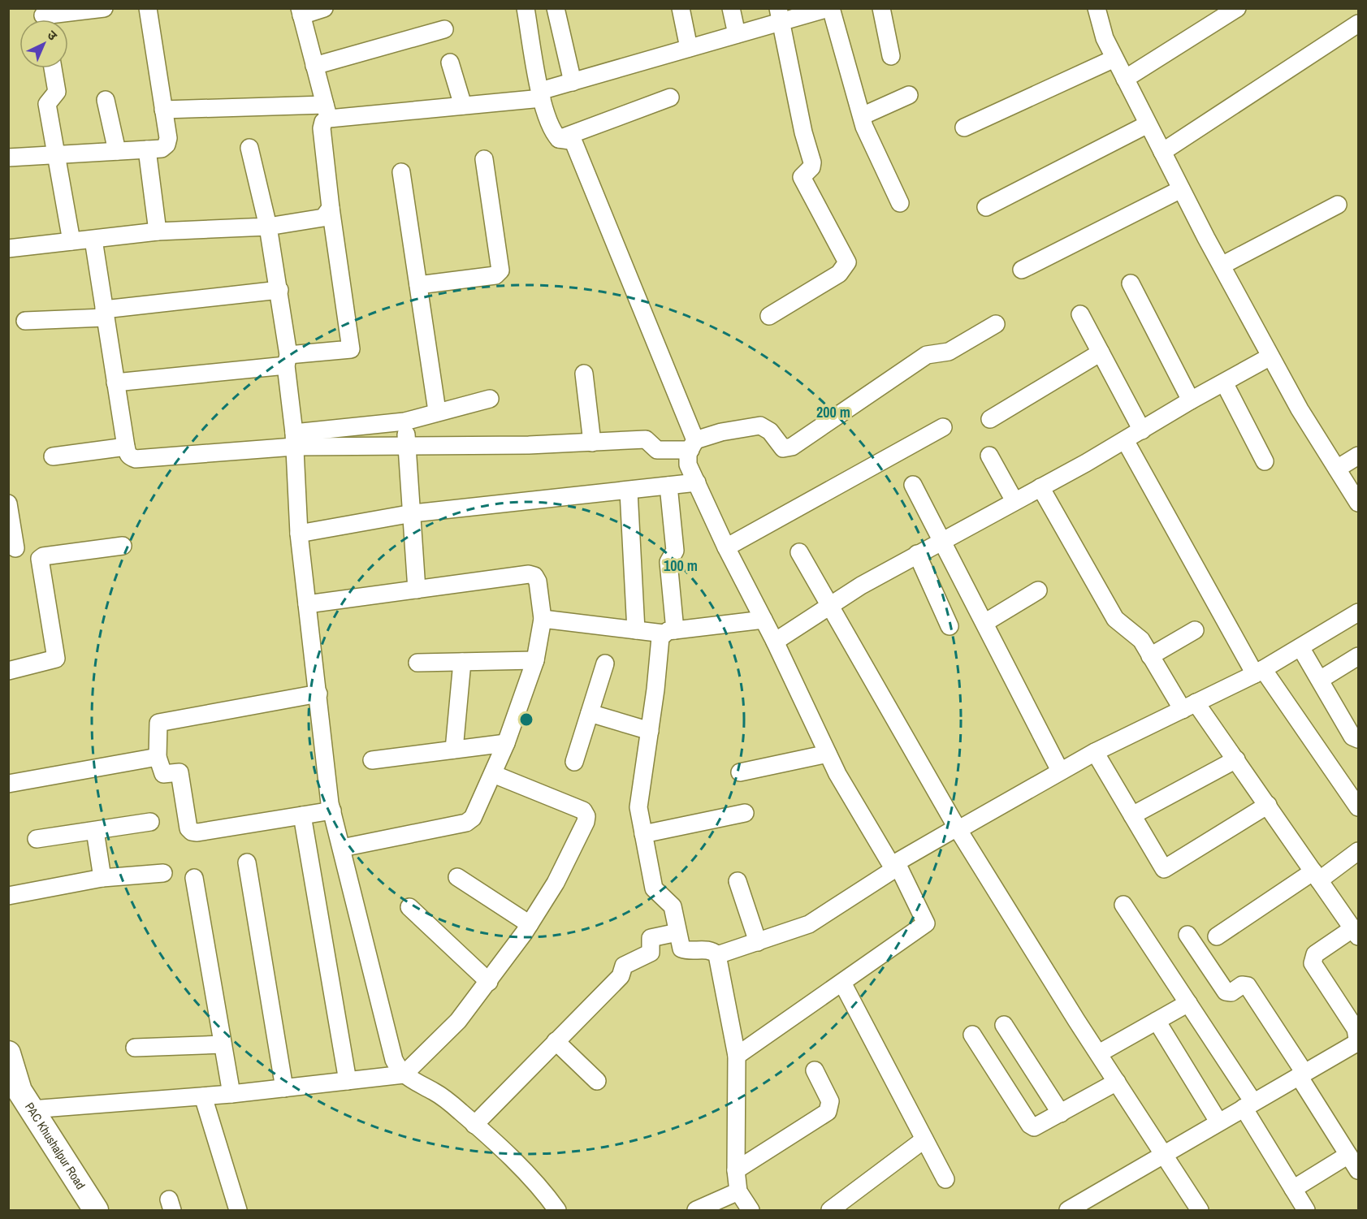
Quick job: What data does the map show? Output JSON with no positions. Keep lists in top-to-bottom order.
{
  "streets": {
    "main road": ["PAC Khushalpur Road"]
  },
  "north": "top right",
  "rings": ["200 m", "100 m"]
}
